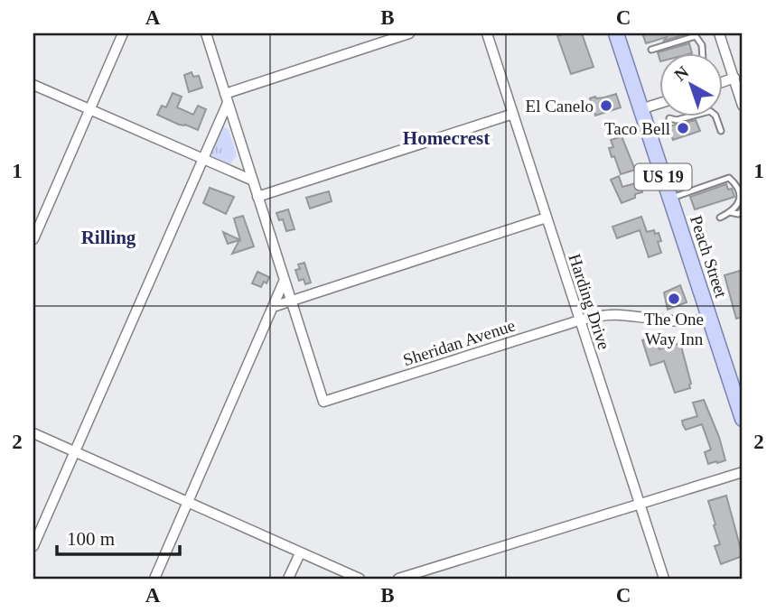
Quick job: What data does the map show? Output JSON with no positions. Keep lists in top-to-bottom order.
{
  "streets": {
    "main road": ["US 19", "Peach Street"],
    "street": ["Harding Drive", "Sheridan Avenue"]
  },
  "crossings": [
    ["Peach Street", "Sheridan Avenue"],
    ["Harding Drive", "Sheridan Avenue"]
  ],
  "districts": ["Homecrest", "Rilling"],
  "places": ["El Canelo", "Taco Bell", "The One Way Inn"],
  "scale_bar": "100 m",
  "north": "top left",
  "grid": {
    "columns": ["A", "B", "C"],
    "rows": ["1", "2"]
  }
}
